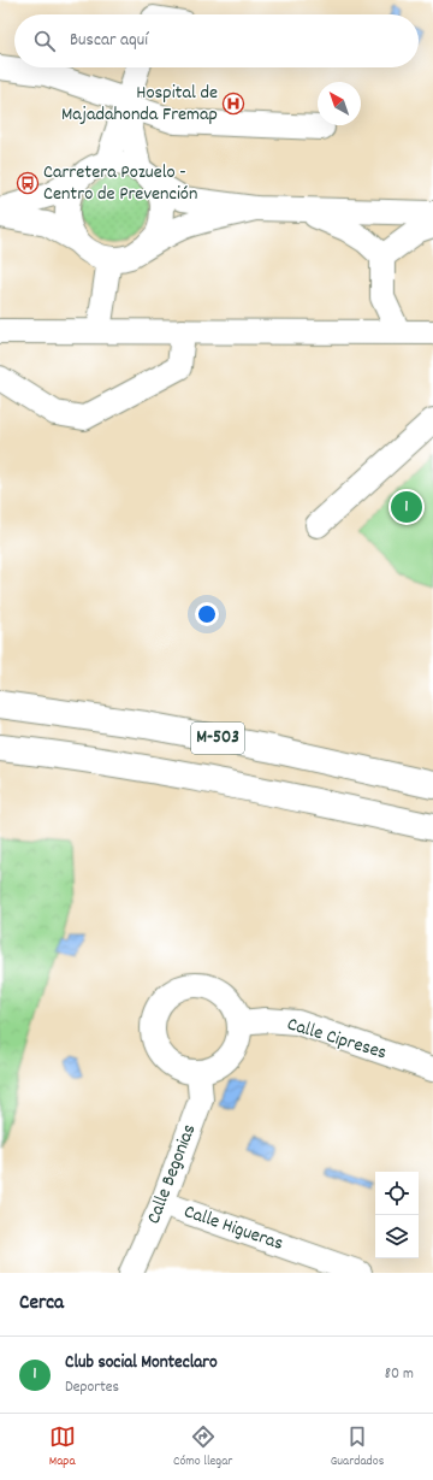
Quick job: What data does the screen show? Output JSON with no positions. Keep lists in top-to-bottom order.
{
  "streets": {
    "highway": ["M-503"],
    "street": ["Calle Cipreses", "Calle Begonias", "Calle Higueras"]
  },
  "crossings": [
    ["Calle Cipreses", "Calle Begonias"],
    ["Calle Begonias", "Calle Higueras"]
  ],
  "places": {
    "hospital": ["Hospital de Majadahonda Fremap"],
    "bus stop": ["Carretera Pozuelo - Centro de Prevención"]
  },
  "north": "top left",
  "page": {
    "search": "Buscar aquí",
    "pins": "1",
    "heading": "Cerca",
    "list": [
      {
        "mark": "1",
        "name": "Club social Monteclaro",
        "note": "Deportes",
        "value": "80 m"
      }
    ],
    "nav": ["Mapa", "Cómo llegar", "Guardados"]
  }
}
